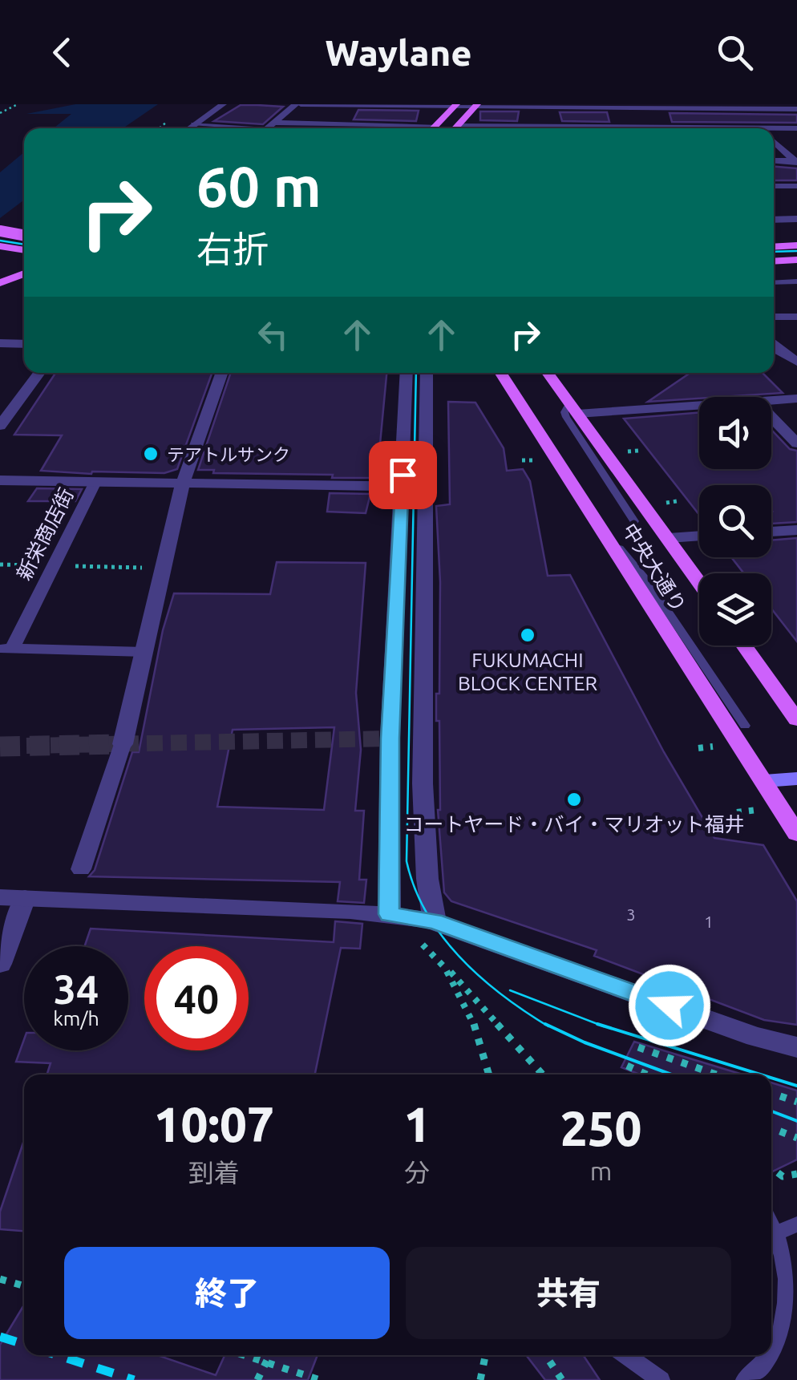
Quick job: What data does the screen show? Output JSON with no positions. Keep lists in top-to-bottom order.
{
  "streets": {
    "main road": ["中央大通り"],
    "street": ["新栄商店街"]
  },
  "places": ["テアトルサンク", "FUKUMACHI BLOCK CENTER", "コートヤード・バイ・マリオット福井"],
  "house_numbers": ["3", "1"],
  "page": {
    "header": "Waylane",
    "turn": ["60 m", "右折"],
    "speed": "34 km/h",
    "limit": "40",
    "eta": [
      "10:07",
      "到着",
      "1",
      "分",
      "250",
      "m"
    ],
    "buttons": ["終了", "共有"]
  }
}
